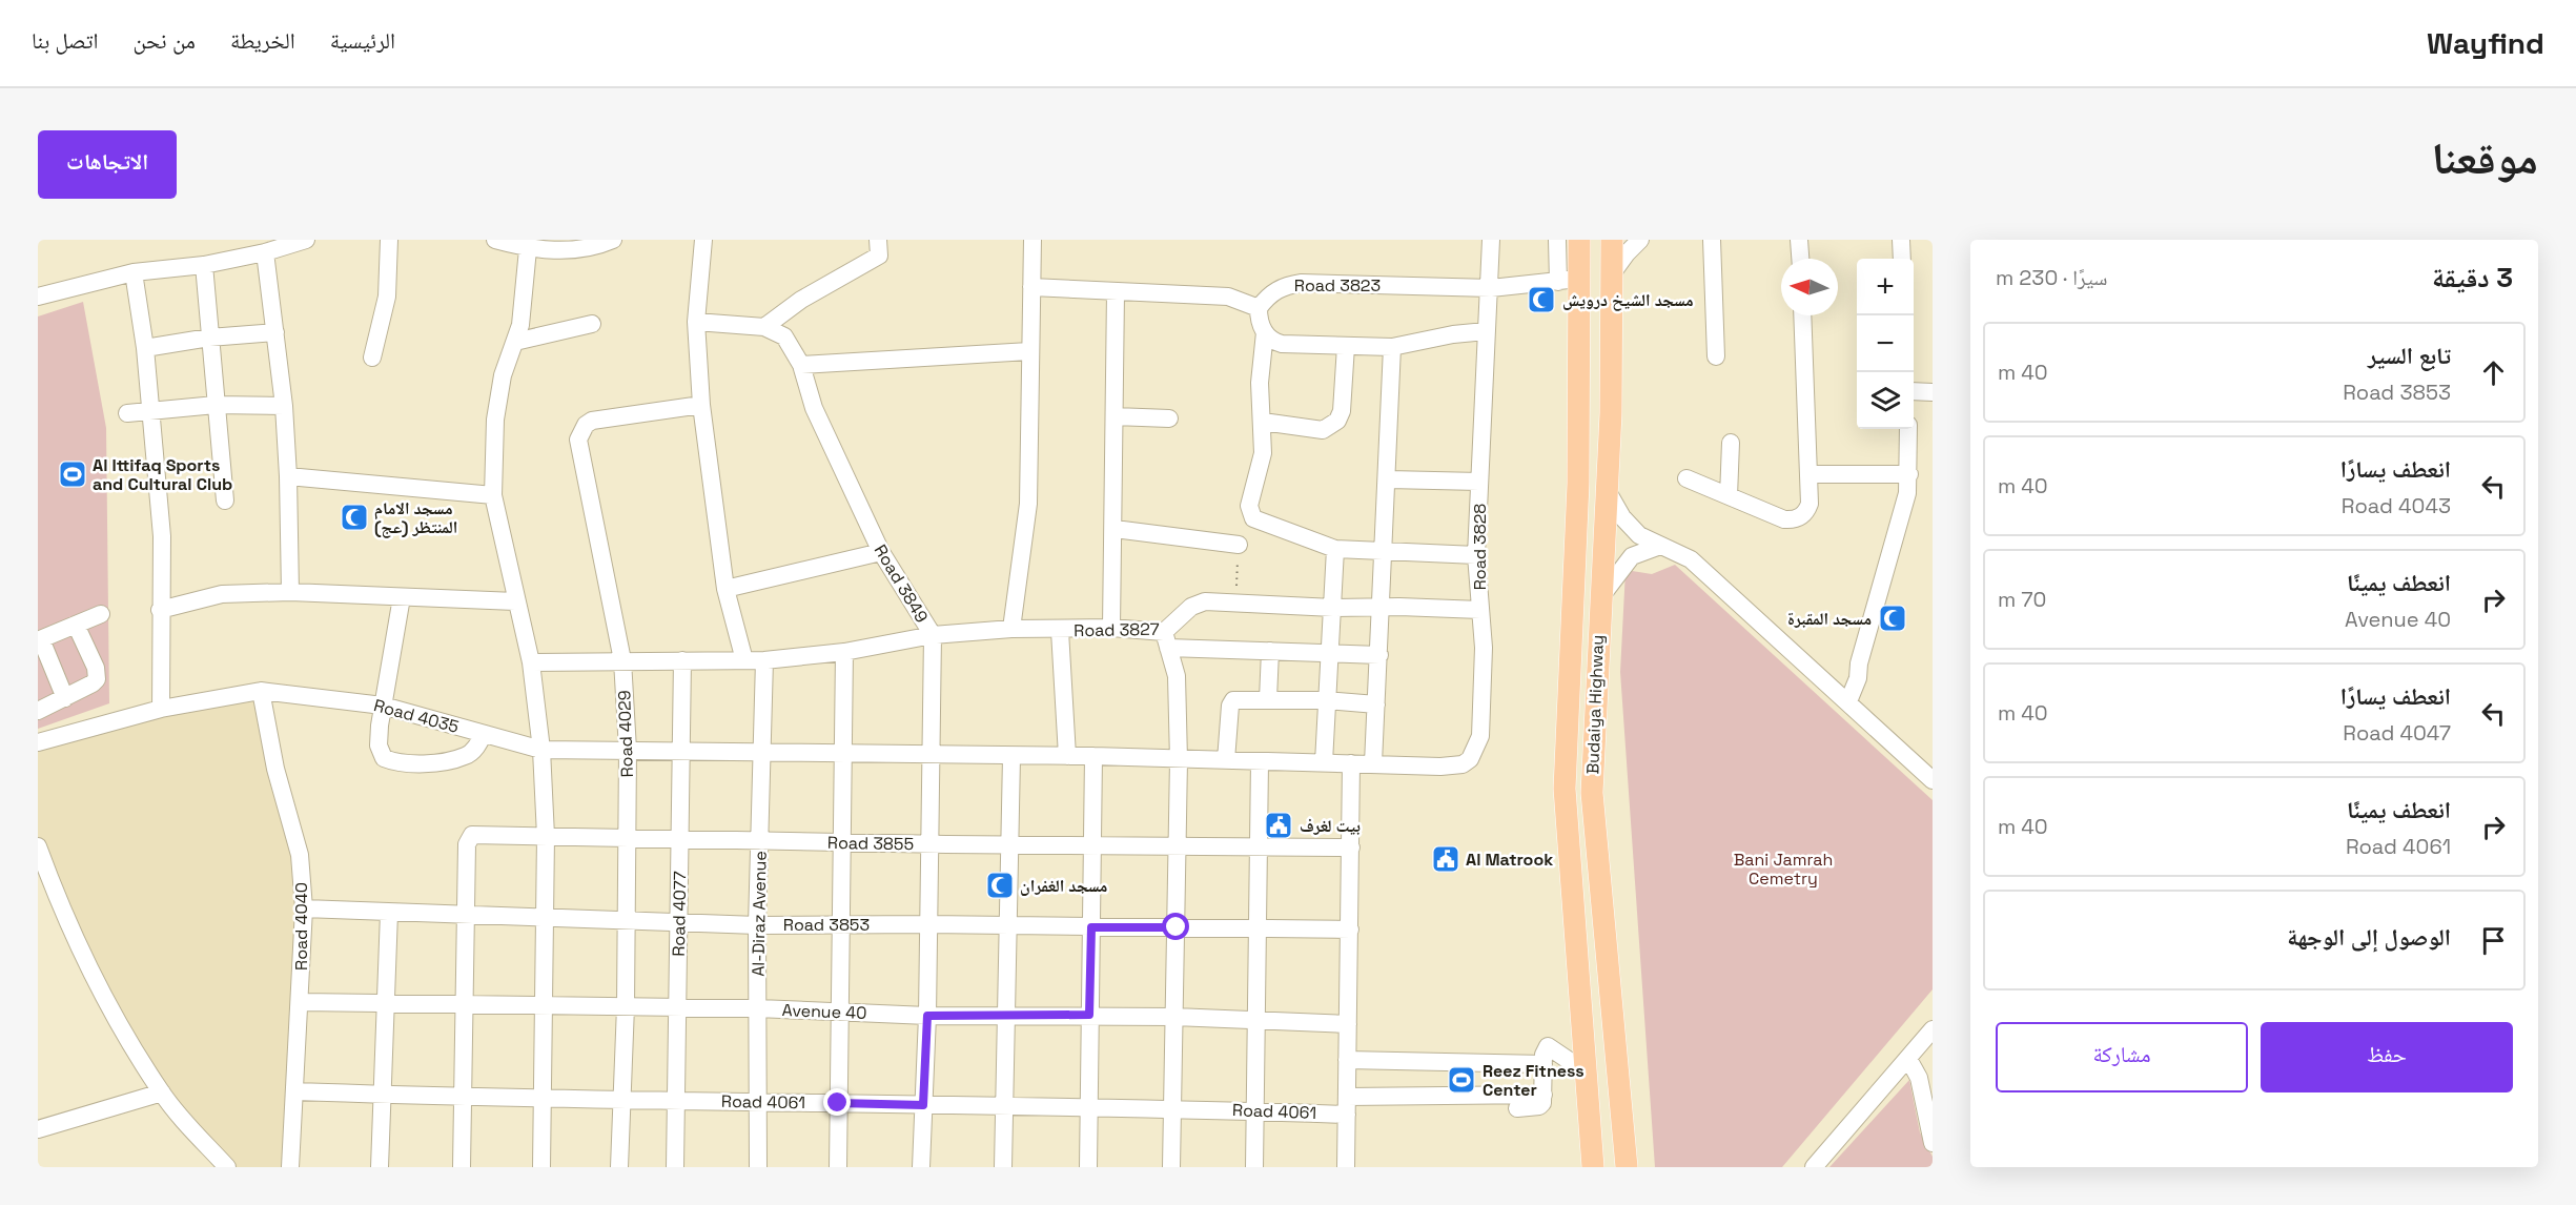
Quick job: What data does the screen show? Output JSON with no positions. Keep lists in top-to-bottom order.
{
  "streets": {
    "main road": ["Budaiya Highway"],
    "street": [
      "Road 3823",
      "Road 3828",
      "Road 3849",
      "Road 3827",
      "Road 4035",
      "Road 4029",
      "Road 3855",
      "Road 4077",
      "Al-Diraz Avenue",
      "Road 3853",
      "Road 4040",
      "Avenue 40",
      "Road 4061"
    ]
  },
  "crossings": [
    ["Road 3823", "Road 3828"],
    ["Road 3823", "Budaiya Highway"],
    ["Road 3828", "Road 3827"],
    ["Road 3828", "Road 4035"],
    ["Road 3849", "Road 3827"],
    ["Road 3849", "Road 4035"],
    ["Road 3849", "Road 3855"],
    ["Road 3849", "Road 3853"],
    ["Road 3849", "Avenue 40"],
    ["Road 3849", "Road 4061"],
    ["Road 3827", "Road 4029"],
    ["Road 3827", "Road 4077"],
    ["Road 3827", "Al-Diraz Avenue"],
    ["Road 4035", "Road 4029"],
    ["Road 4035", "Road 4077"],
    ["Road 4035", "Al-Diraz Avenue"],
    ["Road 4035", "Road 4040"],
    ["Road 4029", "Road 3855"],
    ["Road 4029", "Road 3853"],
    ["Road 4029", "Avenue 40"],
    ["Road 4029", "Road 4061"],
    ["Road 3855", "Road 4077"],
    ["Road 3855", "Al-Diraz Avenue"],
    ["Road 3855", "Road 3853"],
    ["Road 4077", "Road 3853"],
    ["Road 4077", "Avenue 40"],
    ["Road 4077", "Road 4061"],
    ["Al-Diraz Avenue", "Road 3853"],
    ["Al-Diraz Avenue", "Avenue 40"],
    ["Al-Diraz Avenue", "Road 4061"],
    ["Road 3853", "Road 4040"],
    ["Road 4040", "Avenue 40"],
    ["Road 4040", "Road 4061"]
  ],
  "parks": ["Bani Jamrah Cemetry"],
  "places": {
    "mosque": [
      "مسجد الشيخ درويش",
      "مسجد الامام المنتظر (عج)",
      "مسجد المقبرة",
      "مسجد الغفران"
    ],
    "sports": ["Al Ittifaq Sports and Cultural Club", "Reez Fitness Center"],
    "public building": ["بيت لغرف", "Al Matrook"]
  },
  "north": "left",
  "page": {
    "header": "Wayfind",
    "nav": [
      "الرئيسية",
      "الخريطة",
      "من نحن",
      "اتصل بنا"
    ],
    "title": "موقعنا",
    "buttons": [
      "الاتجاهات",
      ["حفظ", "مشاركة"]
    ],
    "heading": ["3 دقيقة", "سيرًا · 230 m"],
    "map_buttons": ["+", "−"],
    "list": [
      ["تابع السير", "Road 3853", "40 m"],
      ["انعطف يسارًا", "Road 4043", "40 m"],
      ["انعطف يمينًا", "Avenue 40", "70 m"],
      ["انعطف يسارًا", "Road 4047", "40 m"],
      ["انعطف يمينًا", "Road 4061", "40 m"],
      "الوصول إلى الوجهة"
    ]
  }
}
